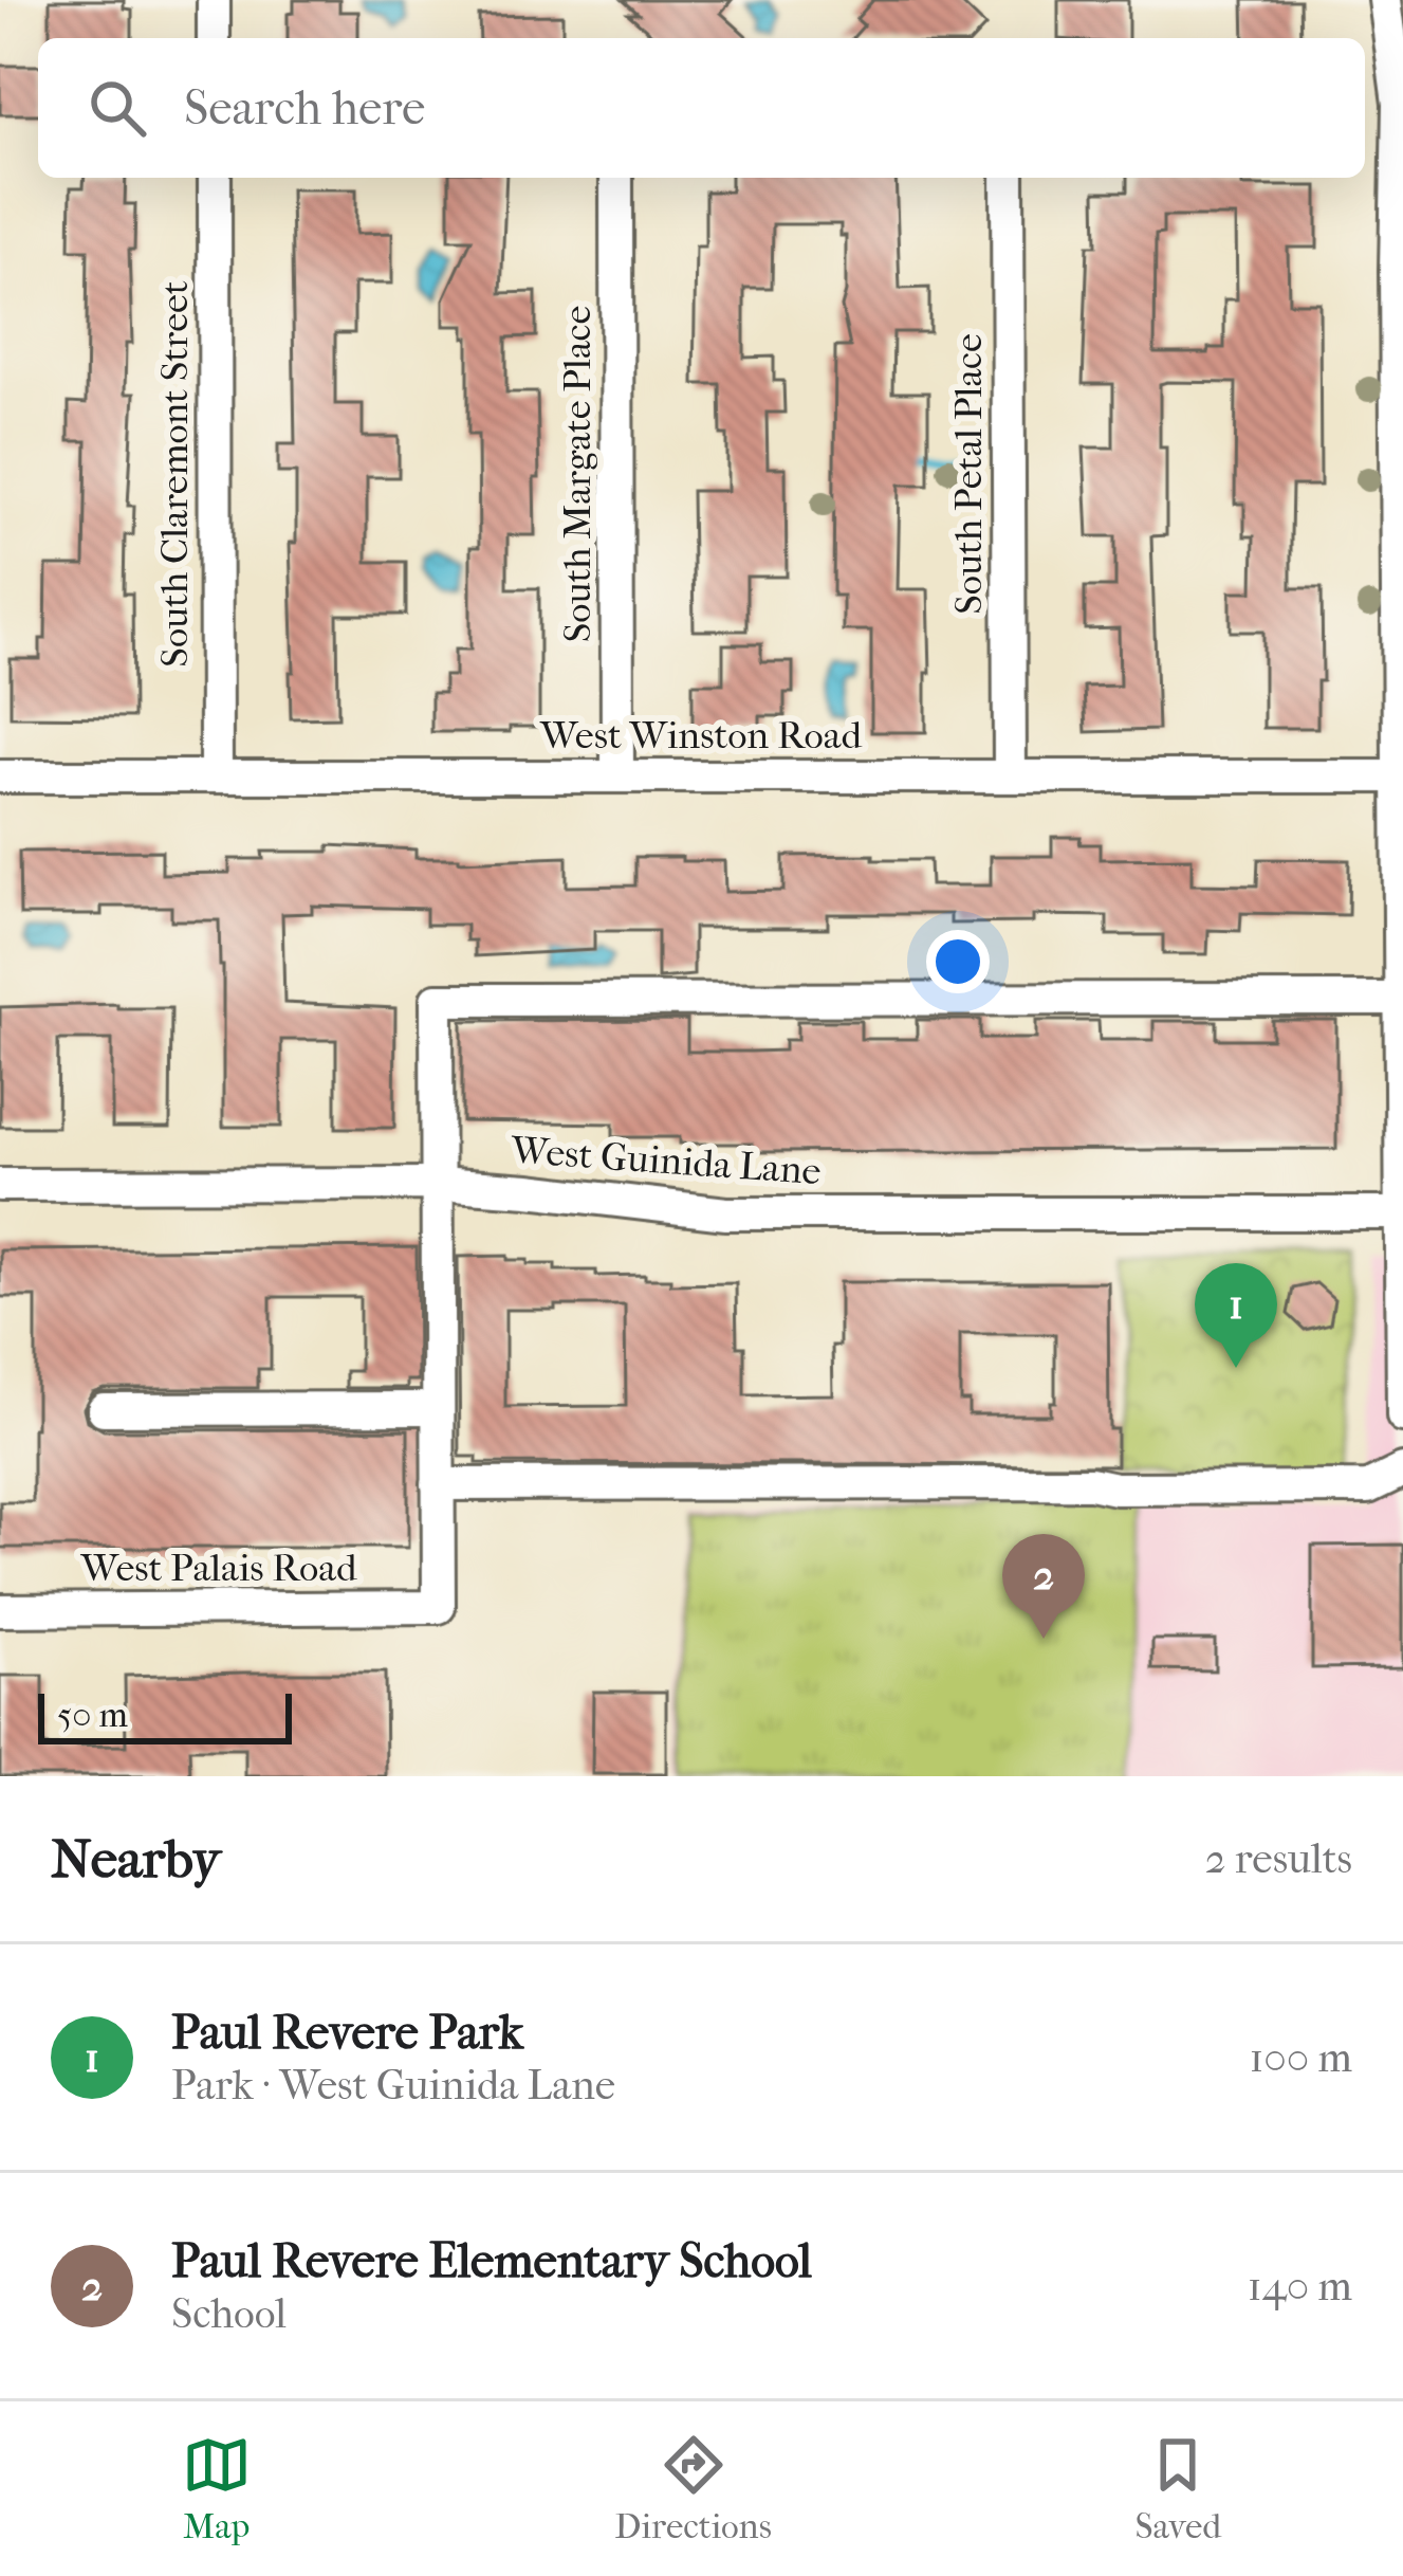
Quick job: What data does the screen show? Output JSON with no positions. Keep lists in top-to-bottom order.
{
  "streets": {
    "street": [
      "South Claremont Street",
      "South Margate Place",
      "South Petal Place",
      "West Winston Road",
      "West Guinida Lane",
      "West Palais Road"
    ]
  },
  "crossings": [
    ["South Claremont Street", "West Winston Road"],
    ["South Margate Place", "West Winston Road"],
    ["South Petal Place", "West Winston Road"]
  ],
  "scale_bar": "50 m",
  "page": {
    "search": "Search here",
    "pins": ["1", "2"],
    "scale": "50 m",
    "heading": ["Nearby", "2 results"],
    "list": [
      {
        "mark": "1",
        "name": "Paul Revere Park",
        "note": "Park · West Guinida Lane",
        "value": "100 m"
      },
      {
        "mark": "2",
        "name": "Paul Revere Elementary School",
        "note": "School",
        "value": "140 m"
      }
    ],
    "nav": ["Map", "Directions", "Saved"]
  }
}
